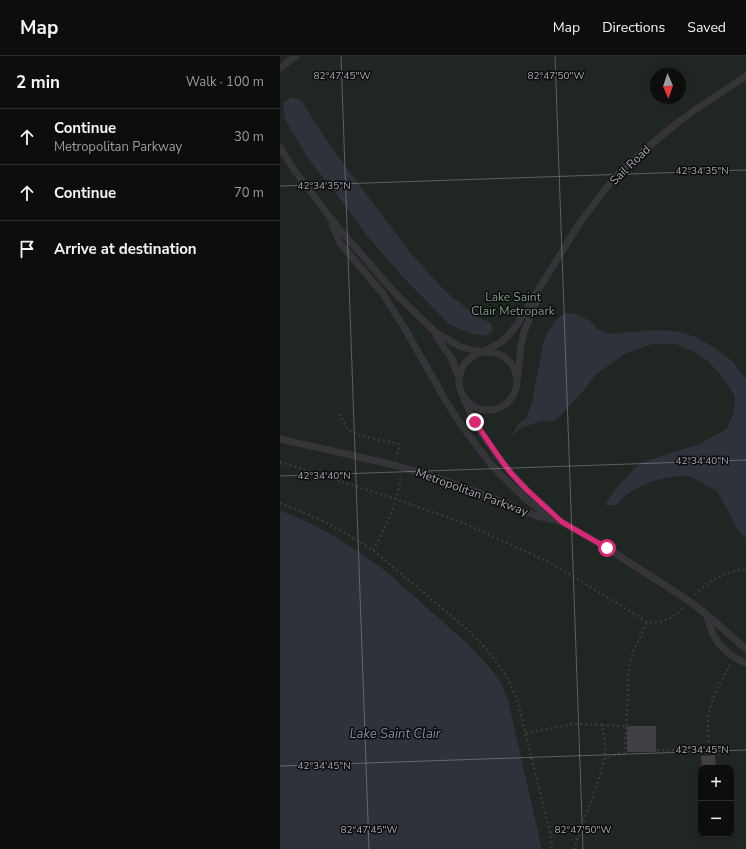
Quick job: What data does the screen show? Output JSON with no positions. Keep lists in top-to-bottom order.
{
  "streets": {
    "lane": ["Sail Road", "Metropolitan Parkway"]
  },
  "water": ["Lake Saint Clair"],
  "parks": ["Lake Saint Clair Metropark"],
  "north": "bottom",
  "page": {
    "header": "Map",
    "nav": ["Map", "Directions", "Saved"],
    "heading": ["2 min", "Walk · 100 m"],
    "list": [
      ["Continue", "Metropolitan Parkway", "30 m"],
      ["Continue", "70 m"],
      "Arrive at destination"
    ],
    "map_buttons": ["+", "−"]
  },
  "coordinates": [
    "82°47'45\"W",
    "82°47'50\"W",
    "42°34'35\"N",
    "42°34'40\"N",
    "42°34'45\"N"
  ]
}
